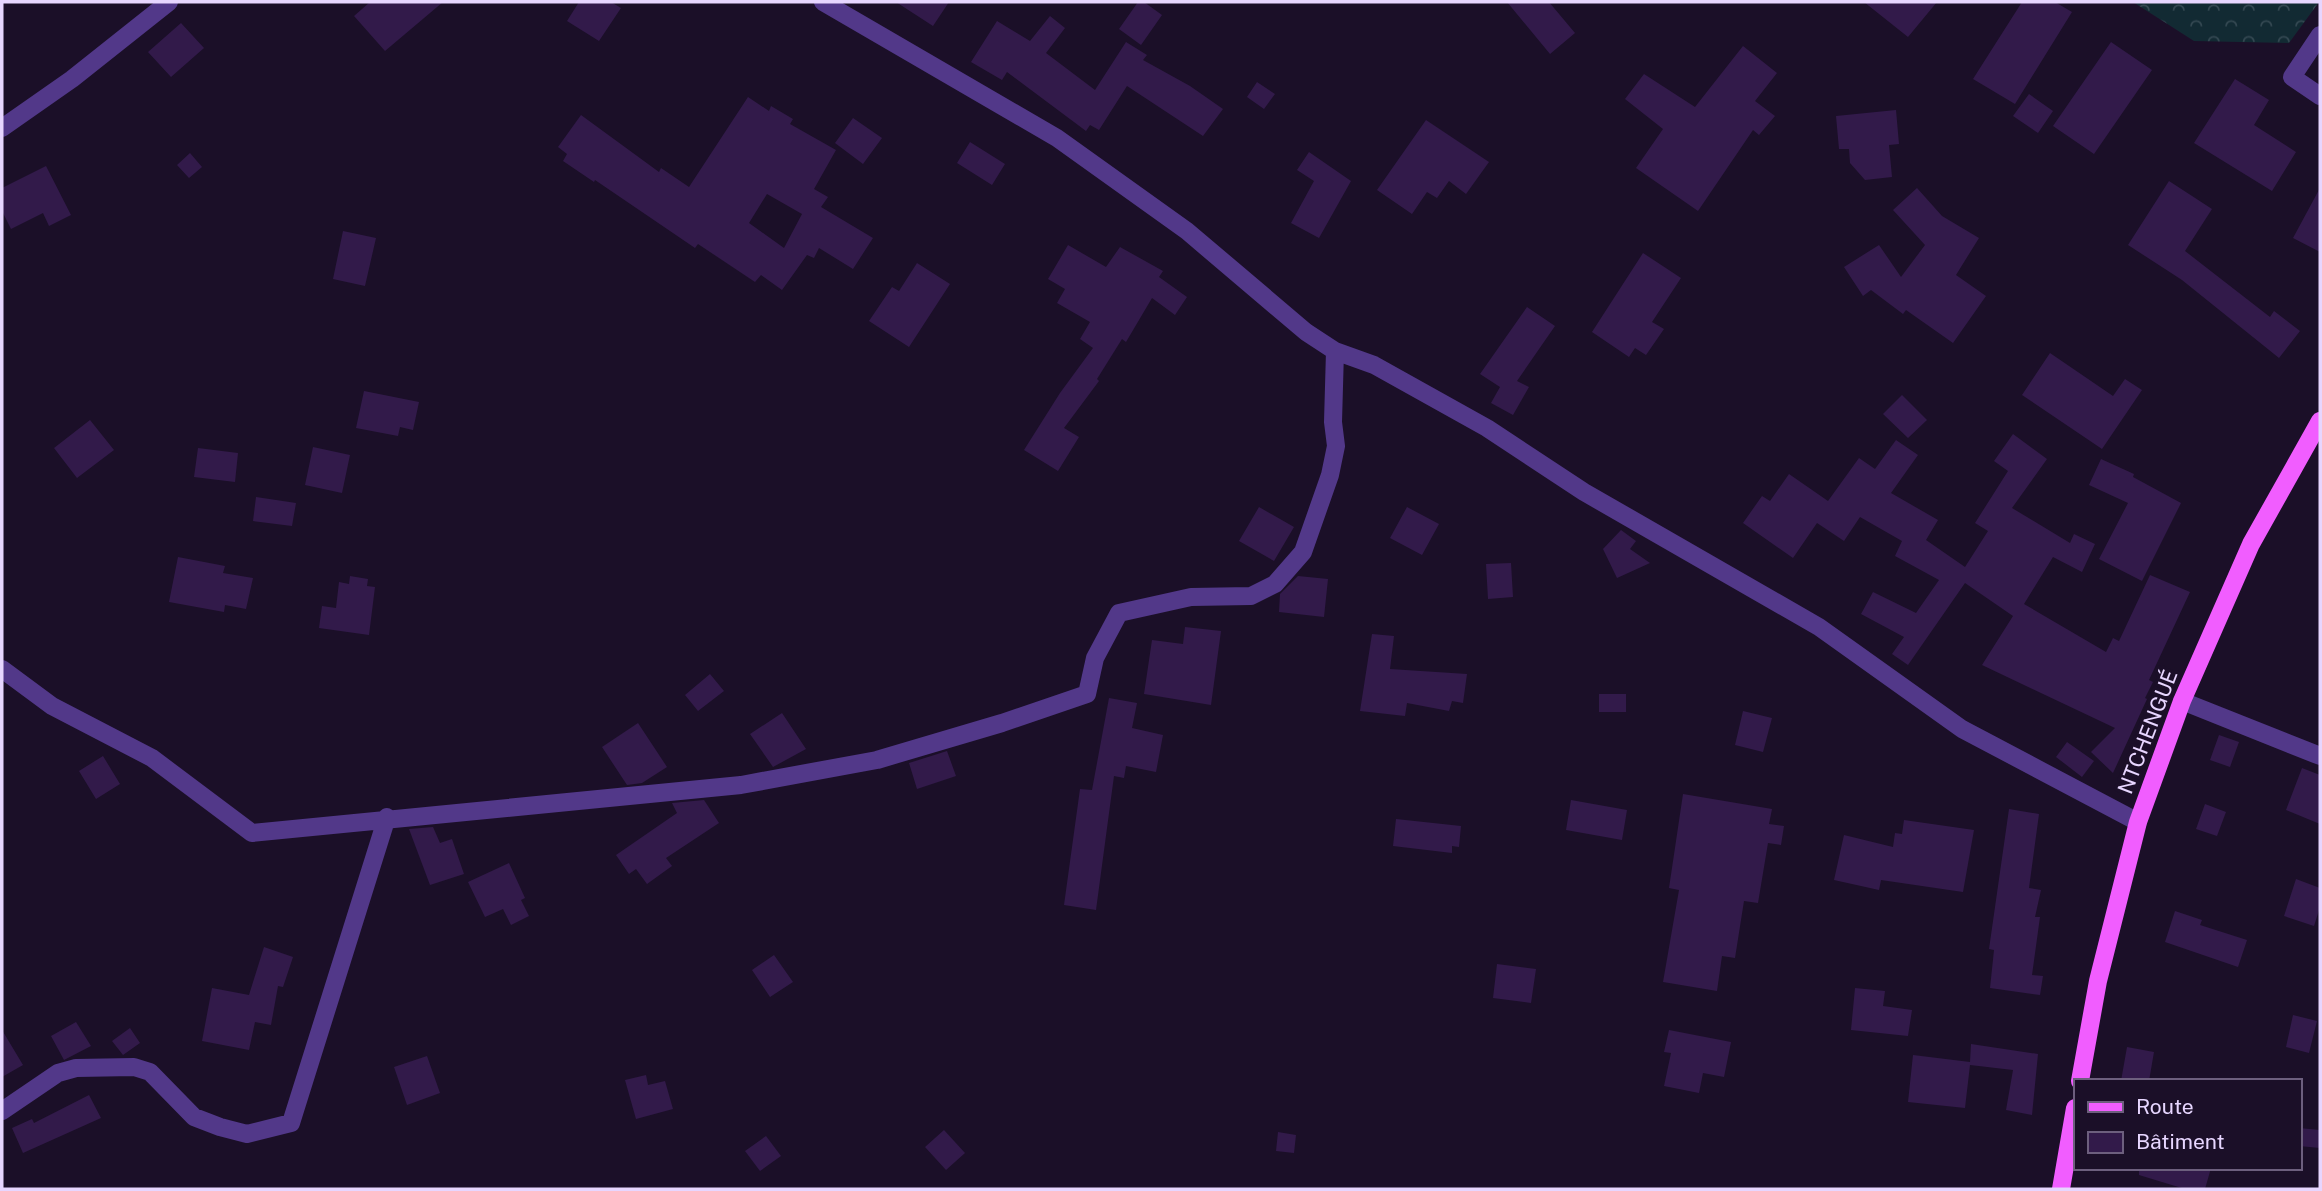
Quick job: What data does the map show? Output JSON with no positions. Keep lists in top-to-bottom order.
{
  "streets": {
    "main road": ["NTCHENGUÉ"]
  },
  "legend": ["Route", "Bâtiment"]
}
